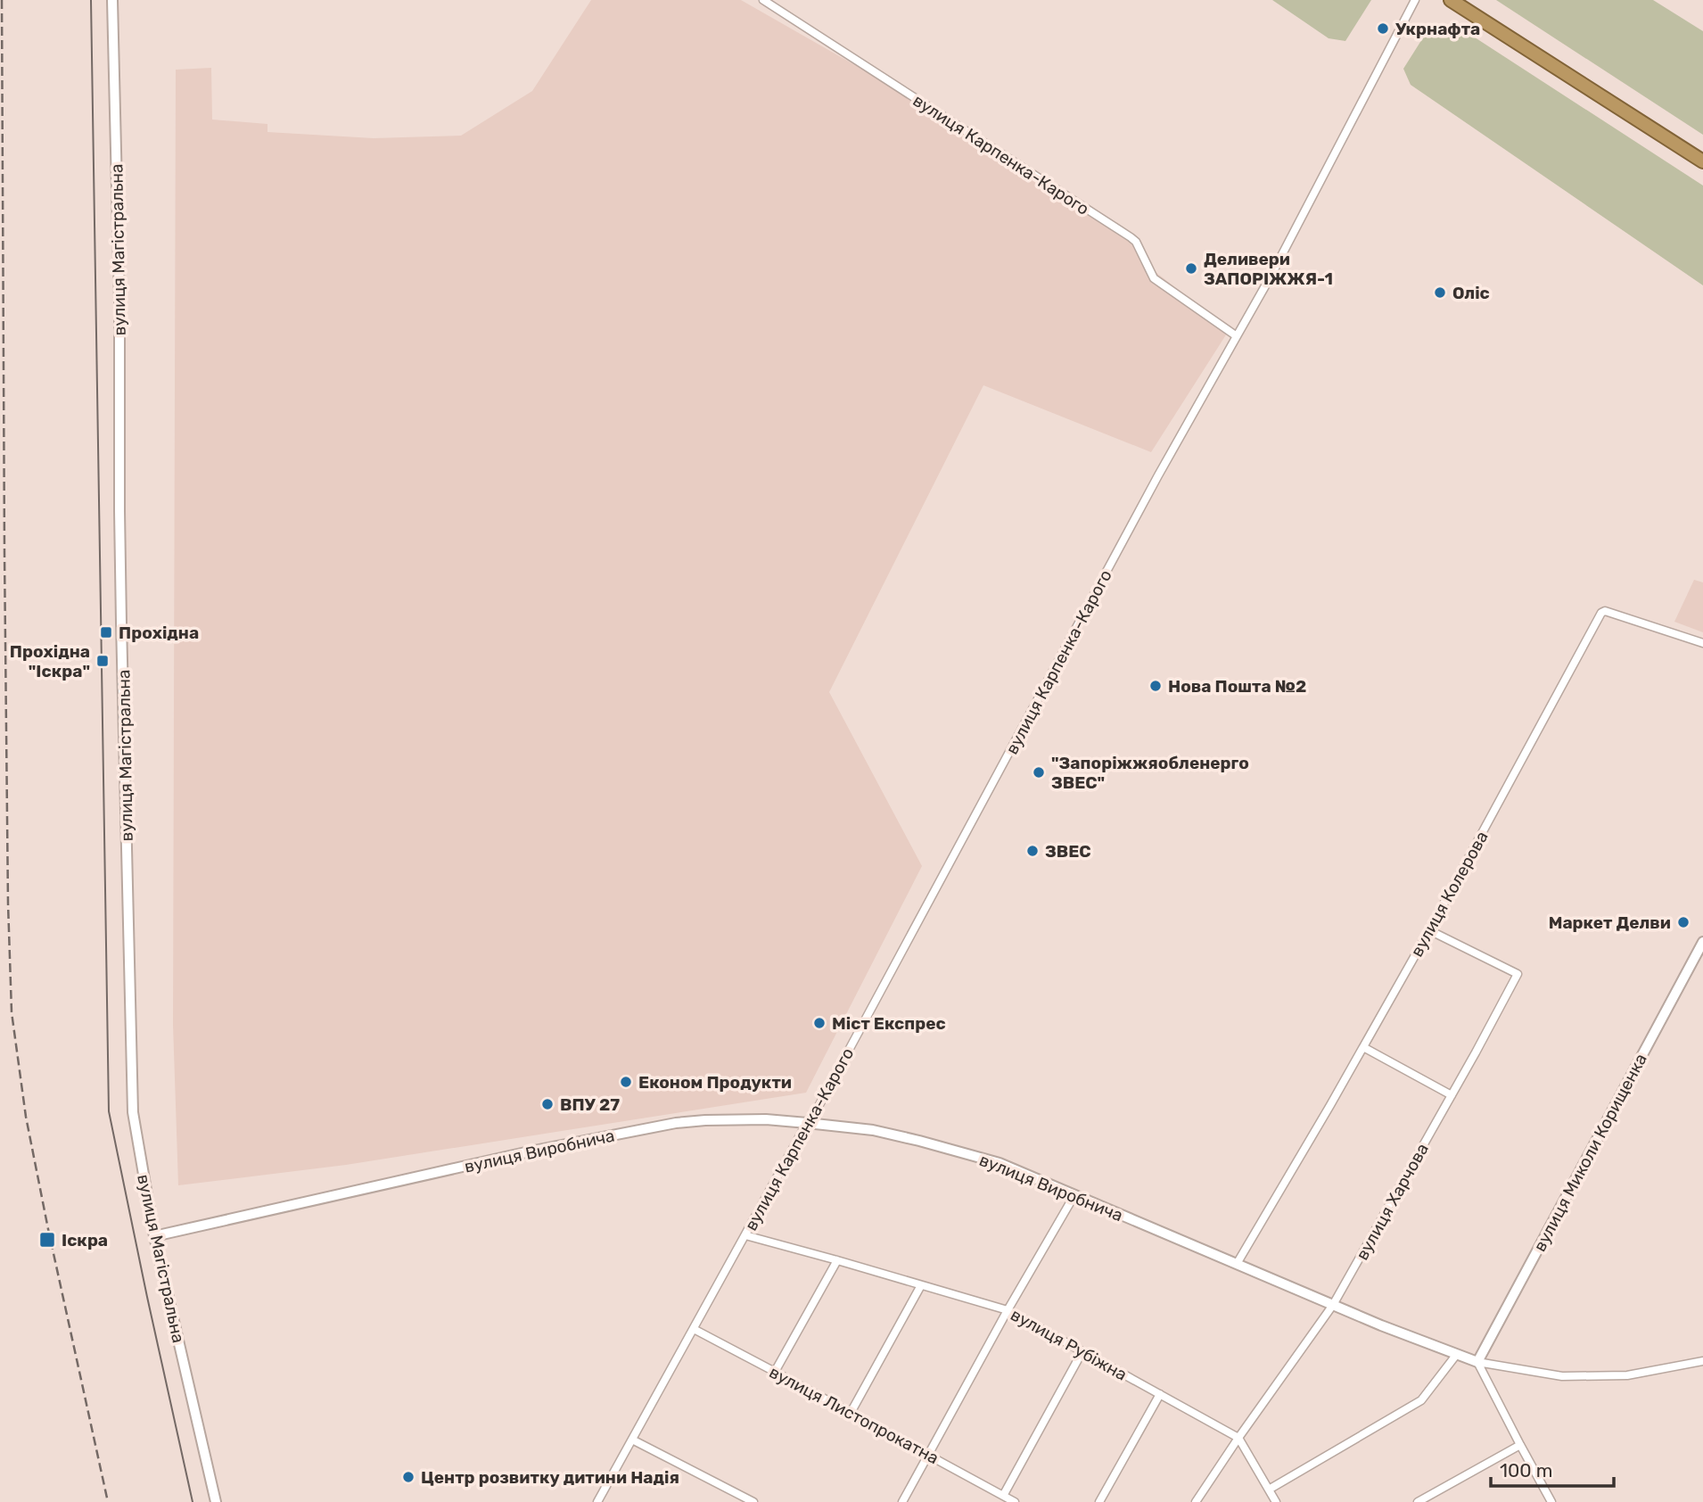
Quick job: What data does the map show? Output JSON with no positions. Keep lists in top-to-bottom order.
{
  "streets": {
    "street": [
      "вулиця Карпенка-Карого",
      "вулиця Магістральна",
      "вулиця Колерова",
      "вулиця Виробнича",
      "вулиця Миколи Корищенка",
      "вулиця Харчова",
      "вулиця Рубіжна",
      "вулиця Листопрокатна"
    ]
  },
  "crossings": [
    ["вулиця Карпенка-Карого", "вулиця Виробнича"],
    ["вулиця Карпенка-Карого", "вулиця Рубіжна"],
    ["вулиця Карпенка-Карого", "вулиця Листопрокатна"],
    ["вулиця Магістральна", "вулиця Виробнича"],
    ["вулиця Колерова", "вулиця Виробнича"],
    ["вулиця Колерова", "вулиця Харчова"],
    ["вулиця Виробнича", "вулиця Миколи Корищенка"],
    ["вулиця Виробнича", "вулиця Харчова"],
    ["вулиця Харчова", "вулиця Рубіжна"]
  ],
  "places": {
    "other": [
      "Укрнафта",
      "Деливери ЗАПОРІЖЖЯ-1",
      "Оліс",
      "Нова Пошта №2",
      "\"Запоріжжяобленерго ЗВЕС\"",
      "ЗВЕС",
      "Маркет Делви",
      "Мiст Експрес",
      "Економ Продукти",
      "ВПУ 27",
      "Центр розвитку дитини Надія"
    ],
    "transit": ["Прохідна", "Прохідна \"Іскра\"", "Іскра"]
  },
  "scale_bar": "100 m"
}
